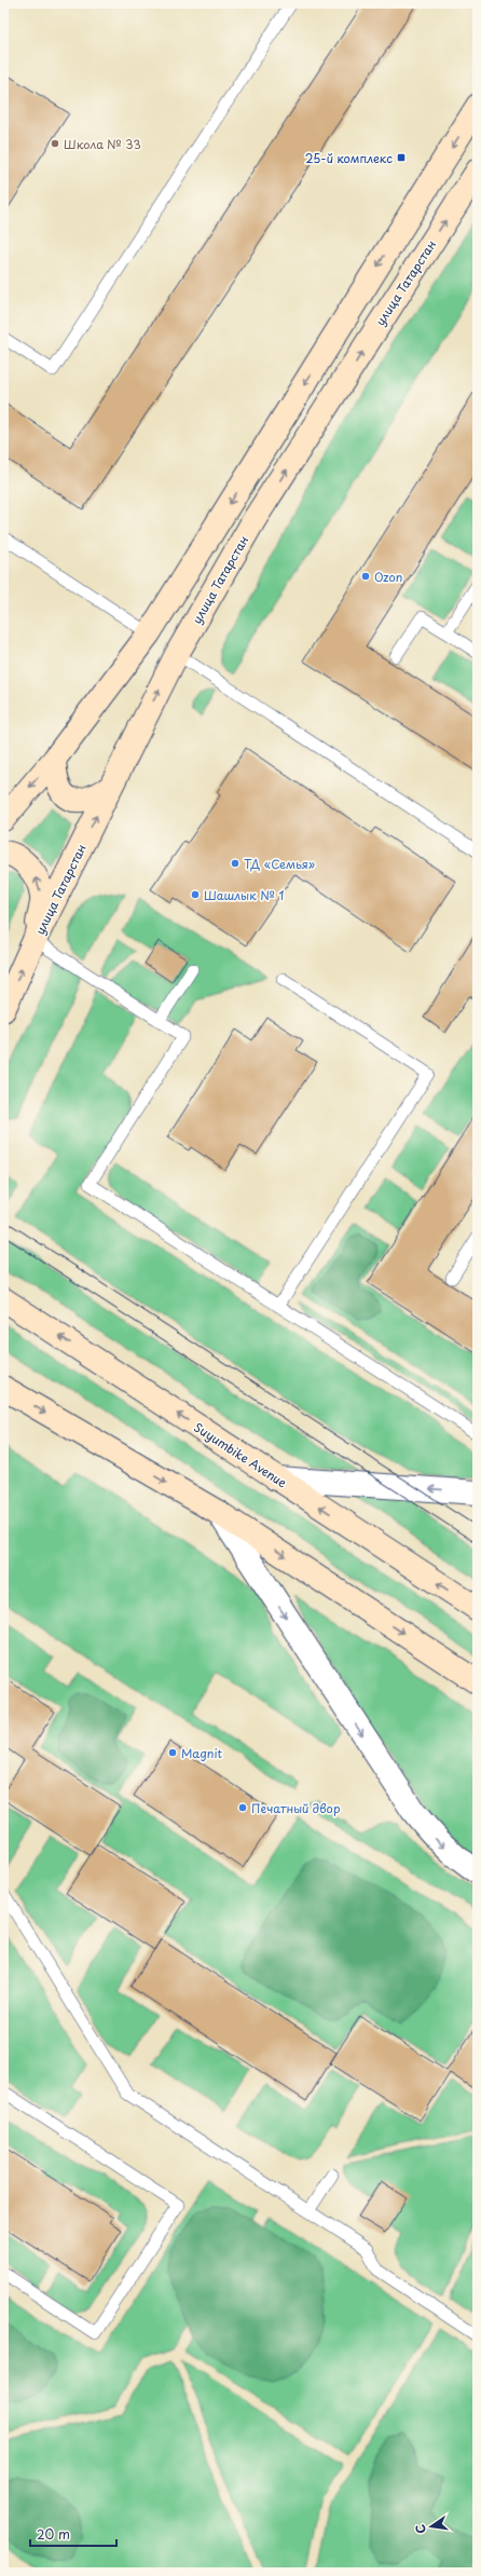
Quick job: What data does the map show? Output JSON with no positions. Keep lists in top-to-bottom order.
{
  "streets": {
    "street": ["улица Татарстан", "Suyumbike Avenue"]
  },
  "places": {
    "other": [
      "Школа № 33",
      "Ozon",
      "ТД «Семья»",
      "Шашлык № 1",
      "Magnit",
      "Печатный двор"
    ],
    "transit": ["25-й комплекс"]
  },
  "scale_bar": "20 m",
  "north": "left"
}
